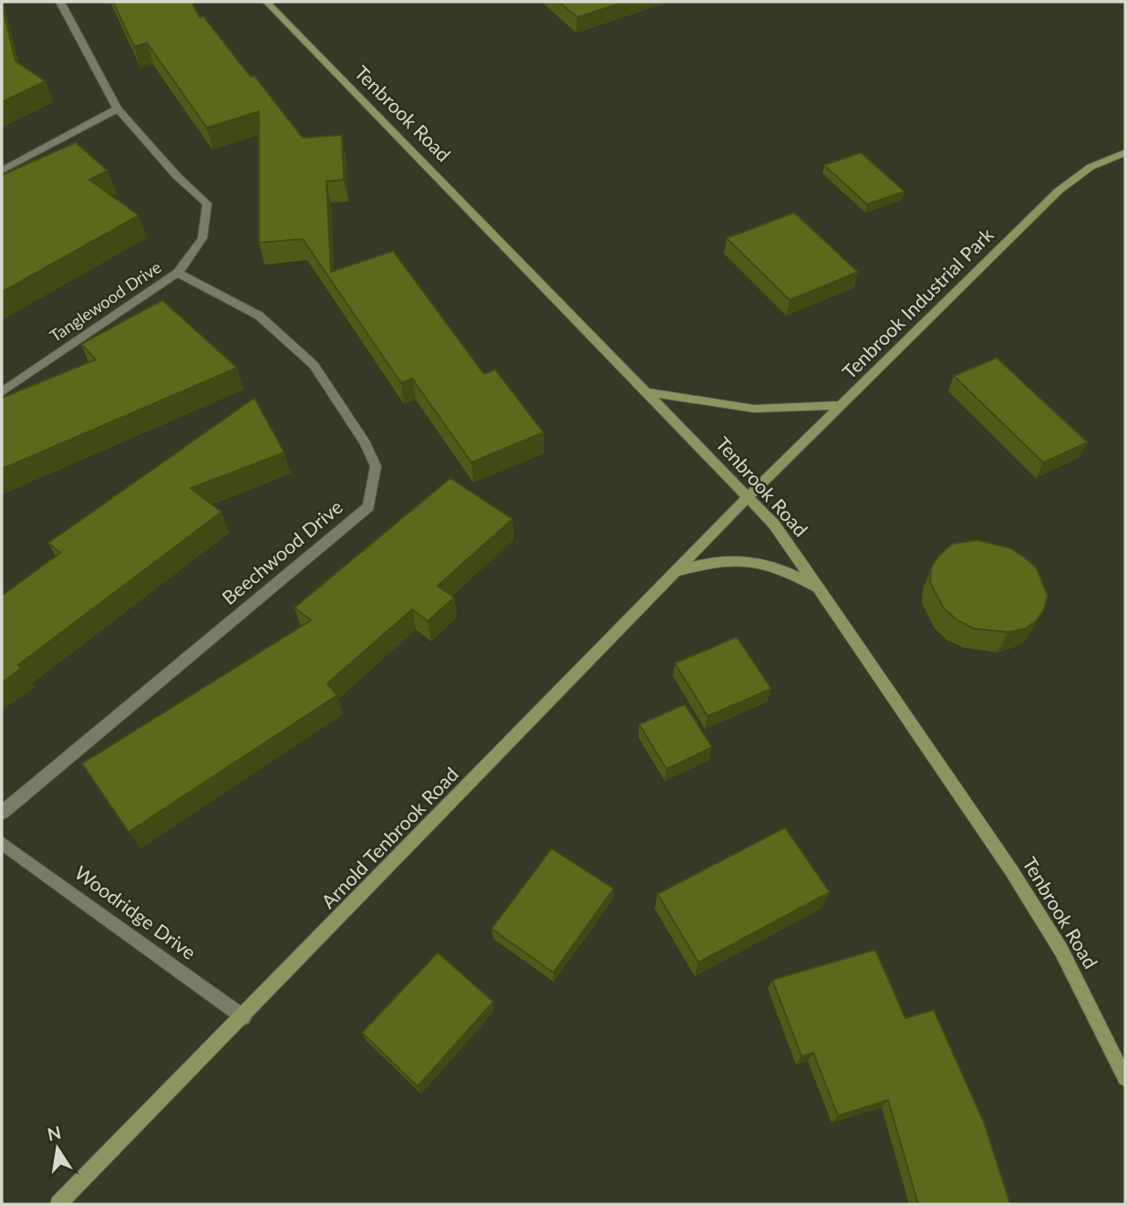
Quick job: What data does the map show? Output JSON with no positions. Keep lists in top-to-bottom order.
{
  "streets": {
    "street": [
      "Tenbrook Road",
      "Tanglewood Drive",
      "Tenbrook Industrial Park",
      "Beechwood Drive",
      "Arnold Tenbrook Road",
      "Woodridge Drive"
    ]
  },
  "crossings": [
    ["Tenbrook Road", "Tenbrook Industrial Park"],
    ["Tenbrook Road", "Arnold Tenbrook Road"],
    ["Tanglewood Drive", "Beechwood Drive"],
    ["Tenbrook Industrial Park", "Arnold Tenbrook Road"],
    ["Arnold Tenbrook Road", "Woodridge Drive"]
  ],
  "north": "top"
}
